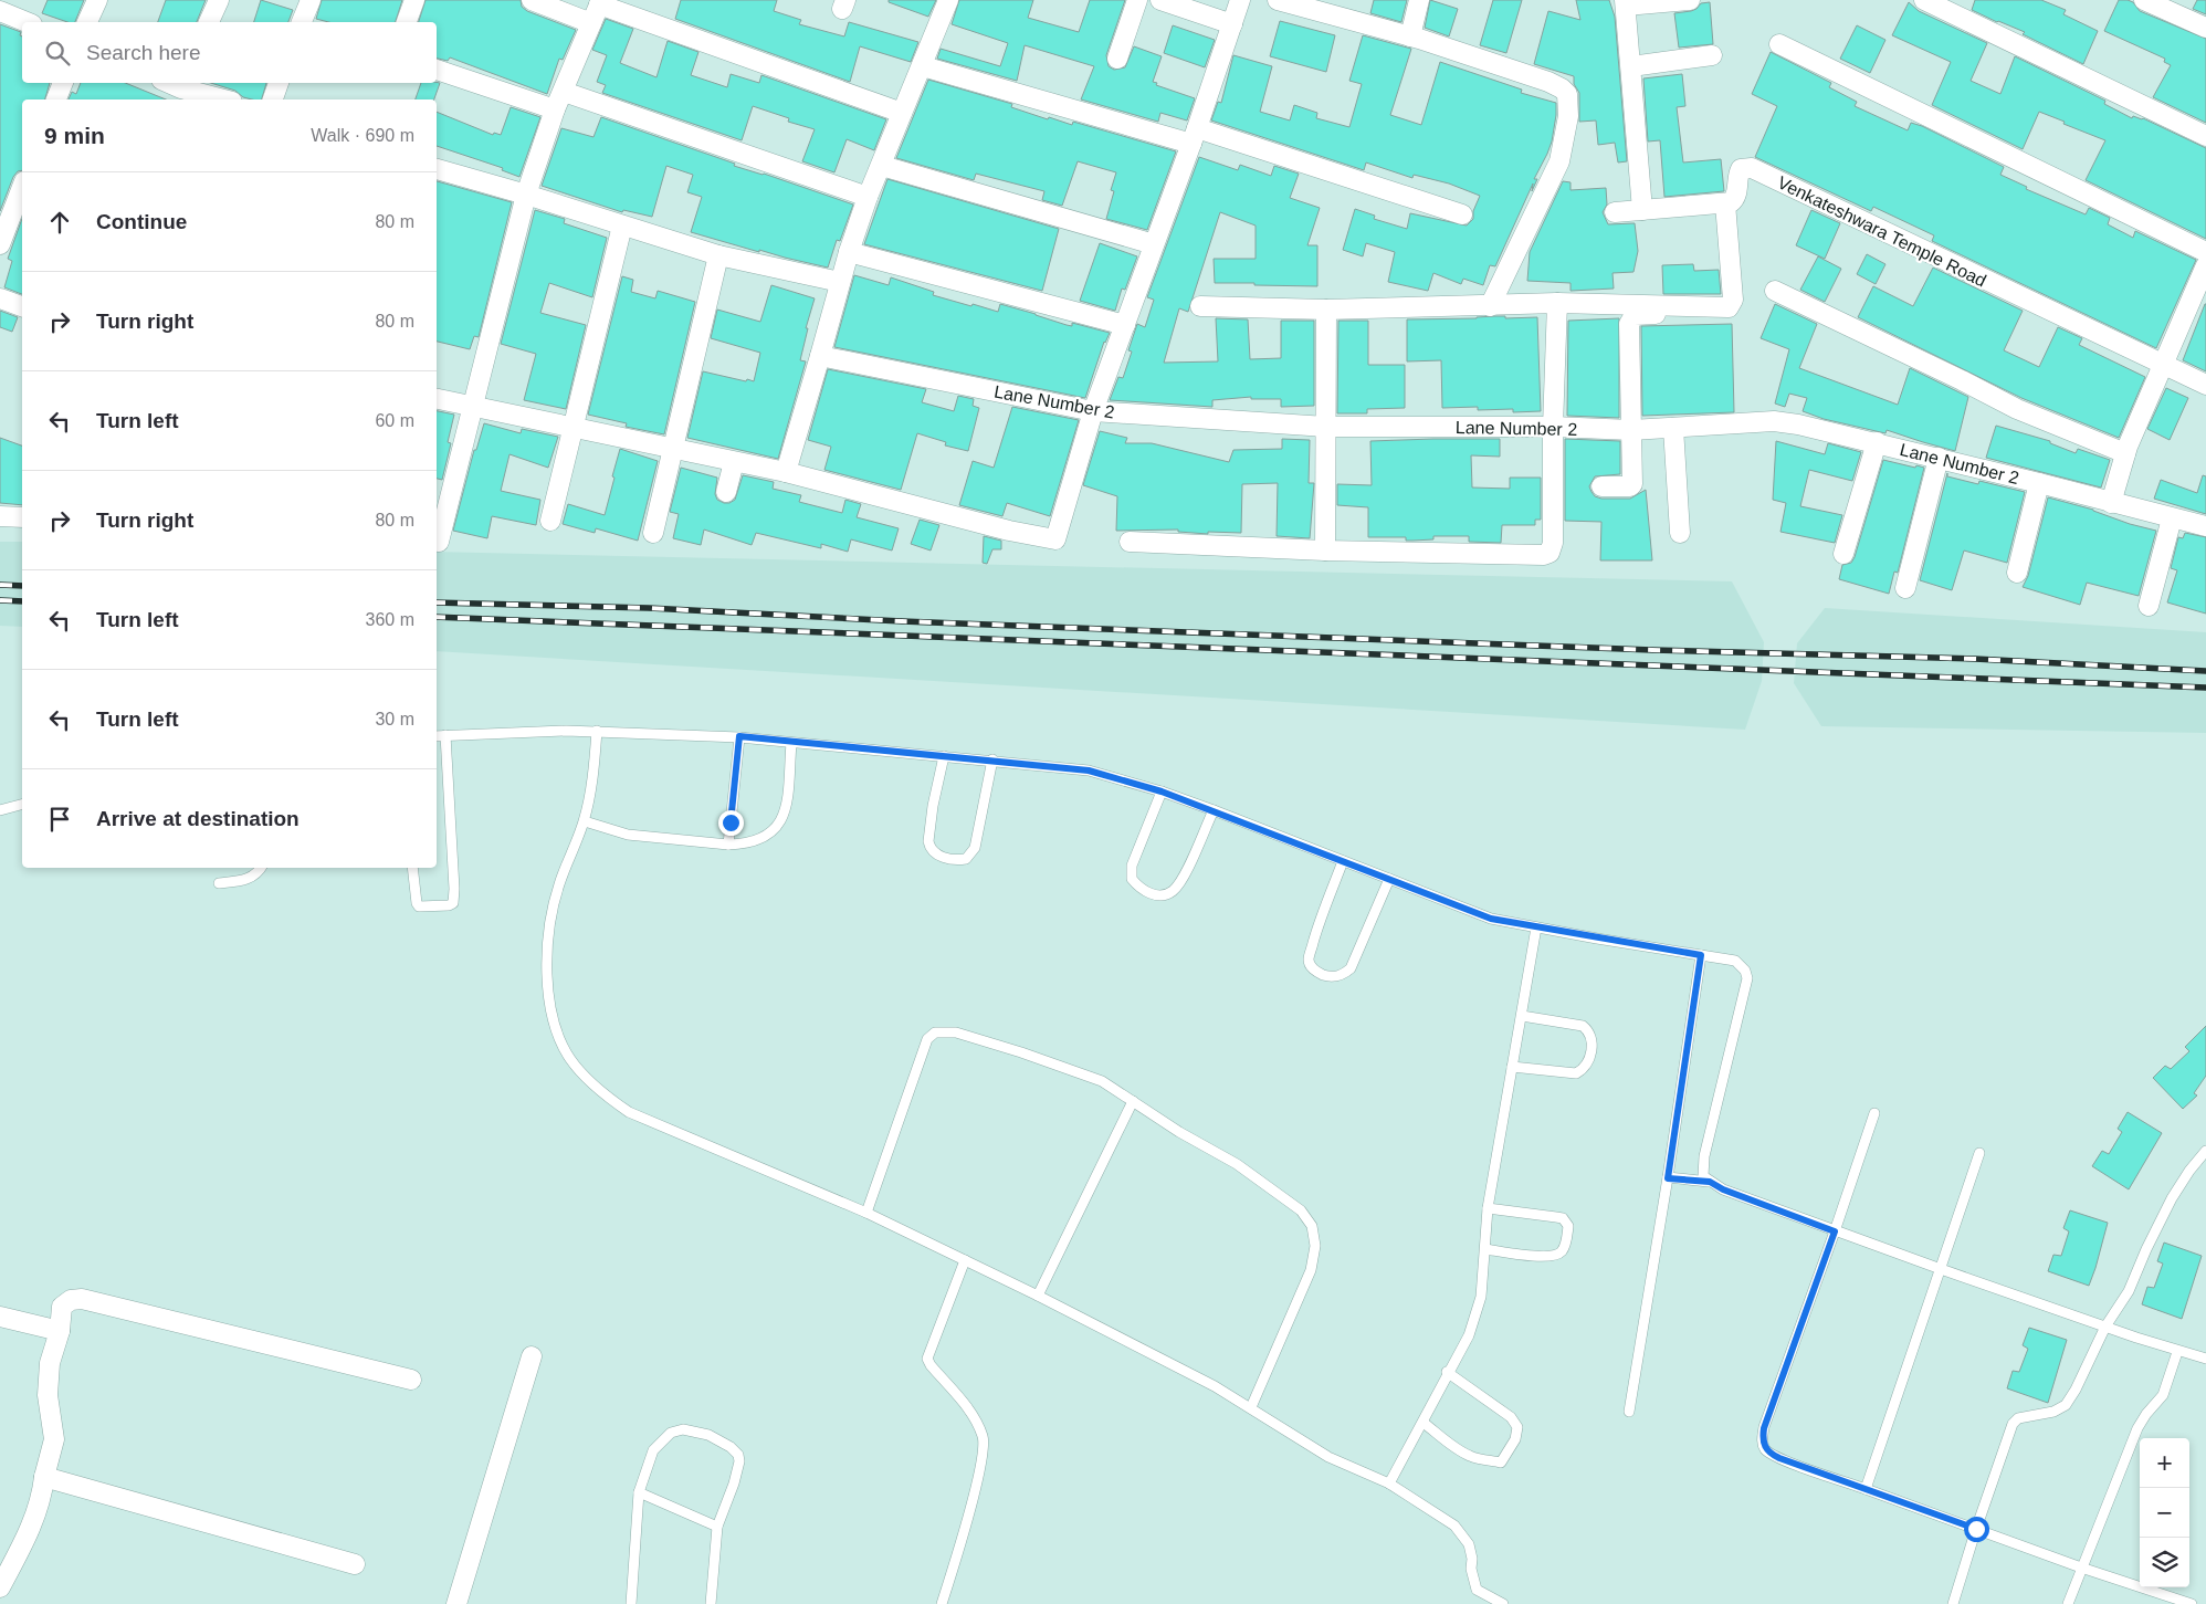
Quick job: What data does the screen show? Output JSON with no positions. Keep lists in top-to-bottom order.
{
  "streets": {
    "street": ["Venkateshwara Temple Road", "Lane Number 2"]
  },
  "page": {
    "search": "Search here",
    "heading": ["9 min", "Walk · 690 m"],
    "list": [
      ["Continue", "80 m"],
      ["Turn right", "80 m"],
      ["Turn left", "60 m"],
      ["Turn right", "80 m"],
      ["Turn left", "360 m"],
      ["Turn left", "30 m"],
      "Arrive at destination"
    ],
    "map_buttons": ["+", "−"]
  }
}
